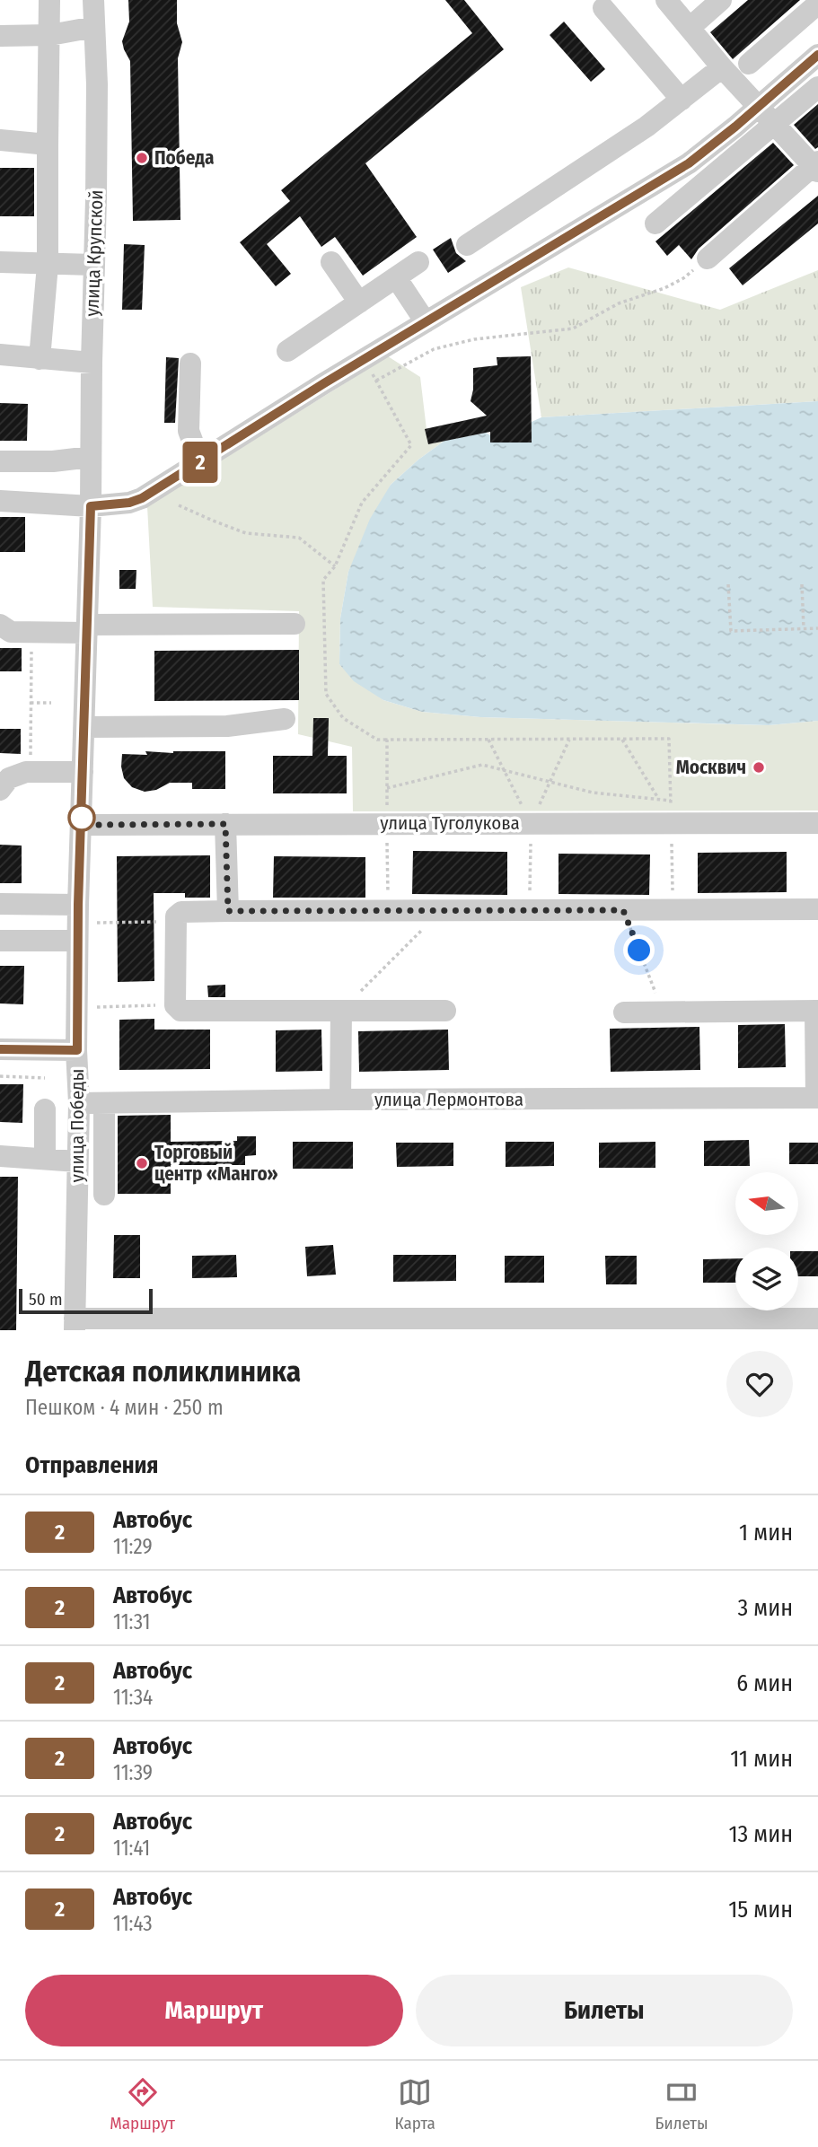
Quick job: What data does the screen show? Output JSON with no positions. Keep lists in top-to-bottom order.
{
  "streets": {
    "street": [
      "улица Крупской",
      "улица Туголукова",
      "улица Лермонтова",
      "улица Победы"
    ]
  },
  "crossings": [
    ["улица Крупской", "улица Победы"],
    ["улица Туголукова", "улица Победы"],
    ["улица Лермонтова", "улица Победы"]
  ],
  "places": ["Победа", "Москвич", "Торговый центр «Манго»"],
  "lines": ["bus line 2"],
  "scale_bar": "50 m",
  "north": "left",
  "page": {
    "on_map": "2",
    "scale": "50 m",
    "heading": [
      ["Детская поликлиника", "Пешком · 4 мин · 250 m"],
      "Отправления"
    ],
    "list": [
      {
        "mark": "2",
        "name": "Автобус",
        "note": "11:29",
        "value": "1 мин"
      },
      {
        "mark": "2",
        "name": "Автобус",
        "note": "11:31",
        "value": "3 мин"
      },
      {
        "mark": "2",
        "name": "Автобус",
        "note": "11:34",
        "value": "6 мин"
      },
      {
        "mark": "2",
        "name": "Автобус",
        "note": "11:39",
        "value": "11 мин"
      },
      {
        "mark": "2",
        "name": "Автобус",
        "note": "11:41",
        "value": "13 мин"
      },
      {
        "mark": "2",
        "name": "Автобус",
        "note": "11:43",
        "value": "15 мин"
      }
    ],
    "buttons": ["Маршрут", "Билеты"],
    "tabs": ["Маршрут", "Карта", "Билеты"]
  }
}
